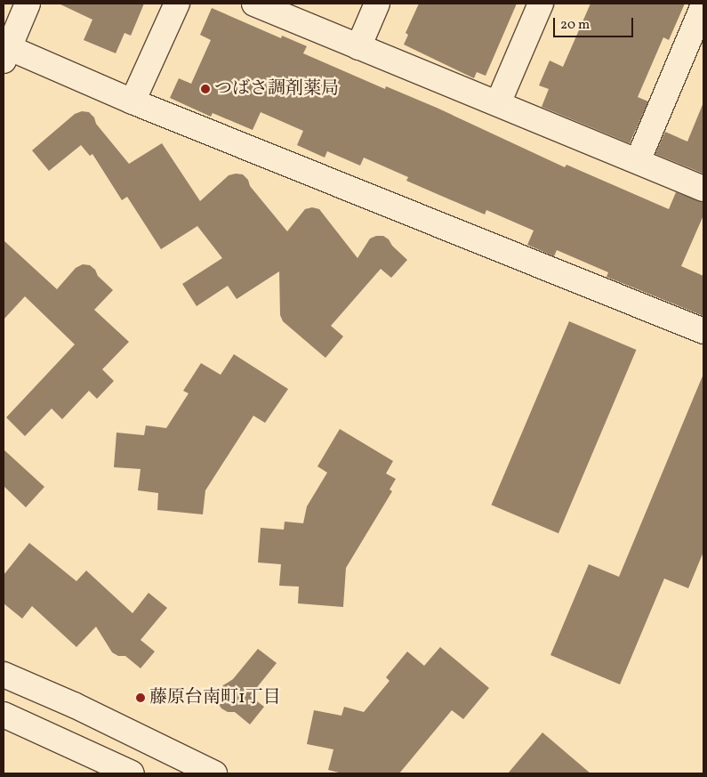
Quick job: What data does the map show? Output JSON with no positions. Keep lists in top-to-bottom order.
{
  "places": ["つばさ調剤薬局", "藤原台南町1丁目"],
  "scale_bar": "20 m"
}
